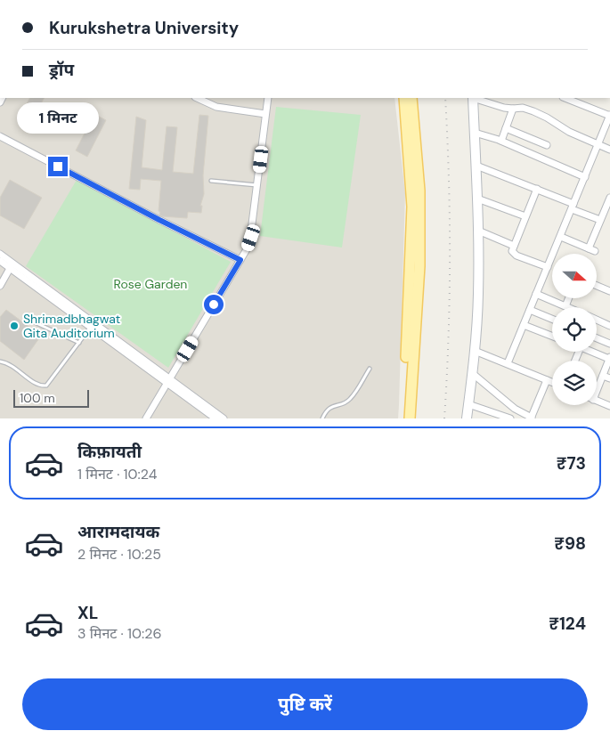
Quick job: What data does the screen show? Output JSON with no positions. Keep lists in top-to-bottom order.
{
  "parks": ["Rose Garden"],
  "places": ["Shrimadbhagwat Gita Auditorium"],
  "scale_bar": "100 m",
  "north": "right",
  "page": {
    "banner": ["Kurukshetra University", "ड्रॉप"],
    "bubble": "1 मिनट",
    "scale": "100 m",
    "list": [
      {
        "name": "किफ़ायती",
        "note": "1 मिनट · 10:24",
        "value": "₹73"
      },
      {
        "name": "आरामदायक",
        "note": "2 मिनट · 10:25",
        "value": "₹98"
      },
      {
        "name": "XL",
        "note": "3 मिनट · 10:26",
        "value": "₹124"
      }
    ],
    "buttons": "पुष्टि करें"
  }
}
